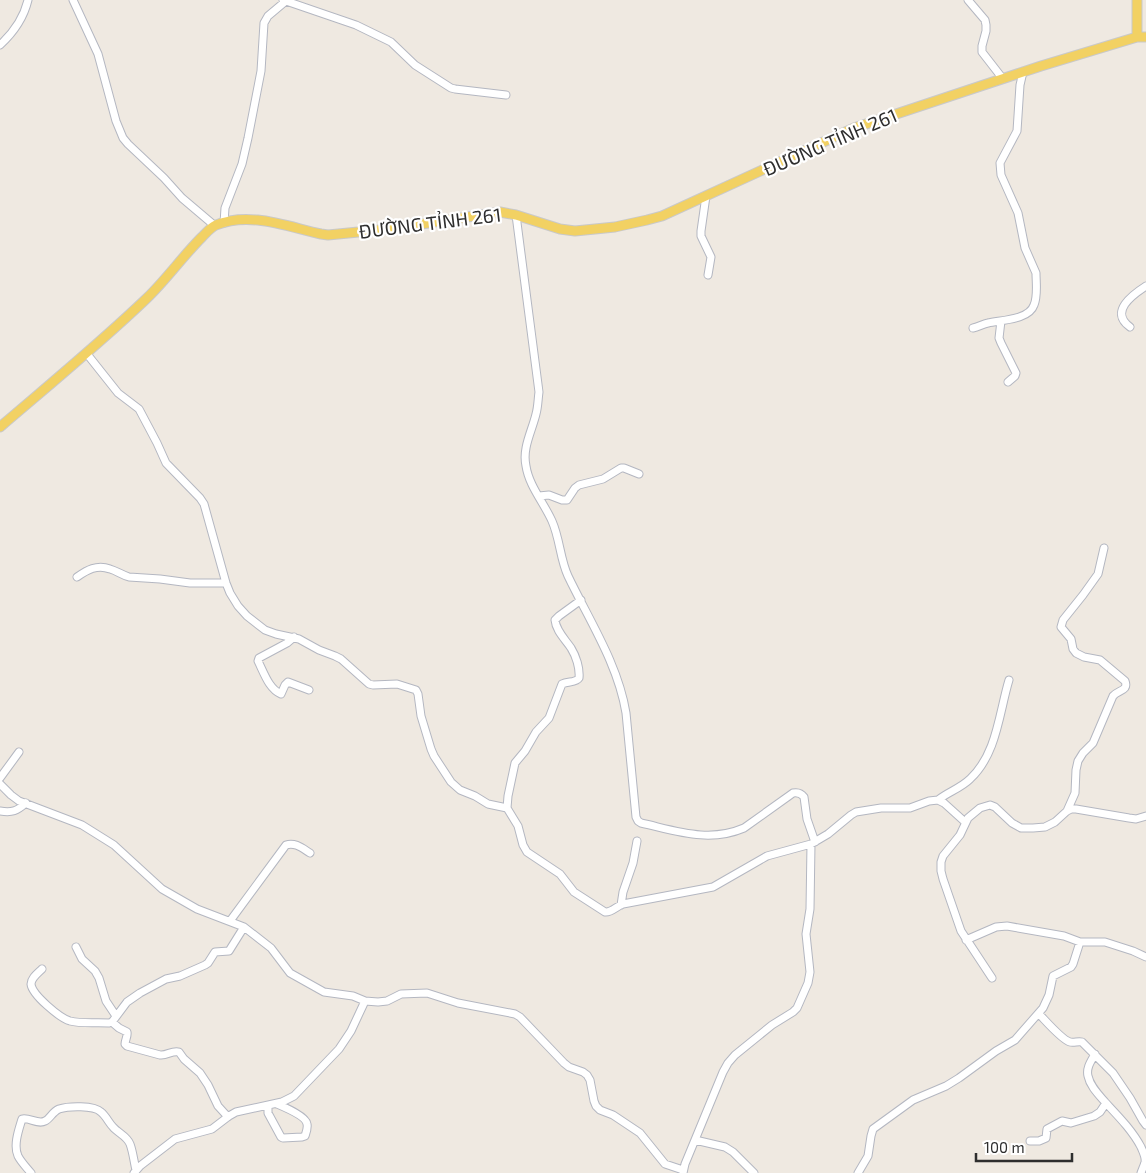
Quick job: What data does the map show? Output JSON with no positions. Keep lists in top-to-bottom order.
{
  "streets": {
    "main road": ["ĐƯỜNG TỈNH 261"]
  },
  "scale_bar": "100 m"
}
